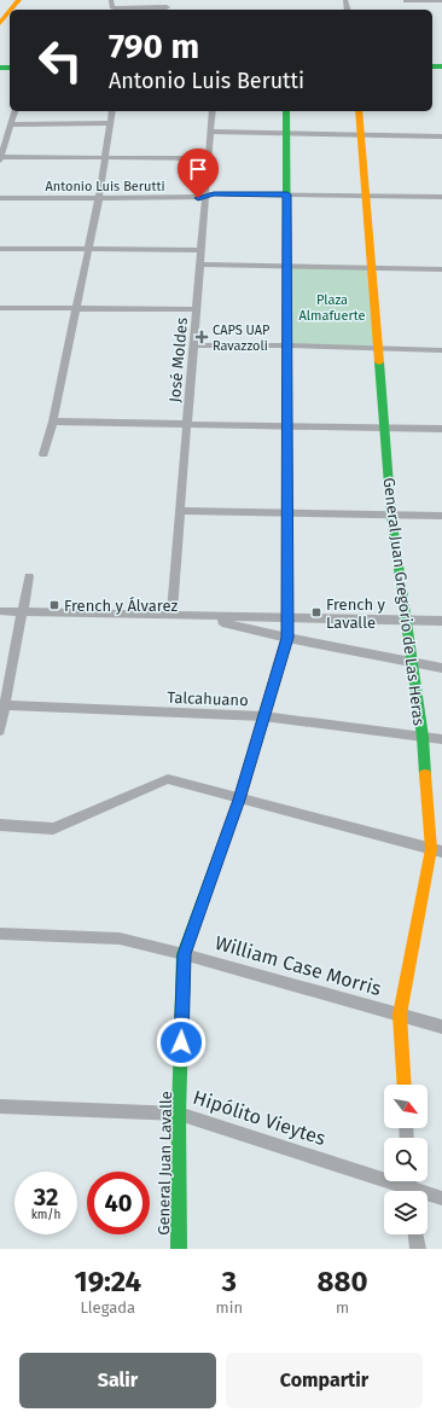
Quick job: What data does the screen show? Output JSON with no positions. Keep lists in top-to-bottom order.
{
  "streets": {
    "street": [
      "Antonio Luis Berutti",
      "José Moldes",
      "General Juan Gregorio de Las Heras",
      "Talcahuano",
      "William Case Morris",
      "Hipólito Vieytes",
      "General Juan Lavalle"
    ]
  },
  "crossings": [
    ["Antonio Luis Berutti", "José Moldes"],
    ["Antonio Luis Berutti", "General Juan Gregorio de Las Heras"],
    ["Antonio Luis Berutti", "General Juan Lavalle"],
    ["General Juan Gregorio de Las Heras", "Talcahuano"],
    ["General Juan Gregorio de Las Heras", "William Case Morris"],
    ["Talcahuano", "General Juan Lavalle"],
    ["William Case Morris", "General Juan Lavalle"],
    ["Hipólito Vieytes", "General Juan Lavalle"]
  ],
  "parks": ["Plaza Almafuerte"],
  "places": {
    "health": ["CAPS UAP Ravazzoli"],
    "transit": ["French y Álvarez", "French y Lavalle"]
  },
  "north": "bottom right",
  "page": {
    "turn": ["790 m", "Antonio Luis Berutti"],
    "speed": "32 km/h",
    "limit": "40",
    "eta": [
      "19:24",
      "Llegada",
      "3",
      "min",
      "880",
      "m"
    ],
    "buttons": ["Salir", "Compartir"]
  }
}
